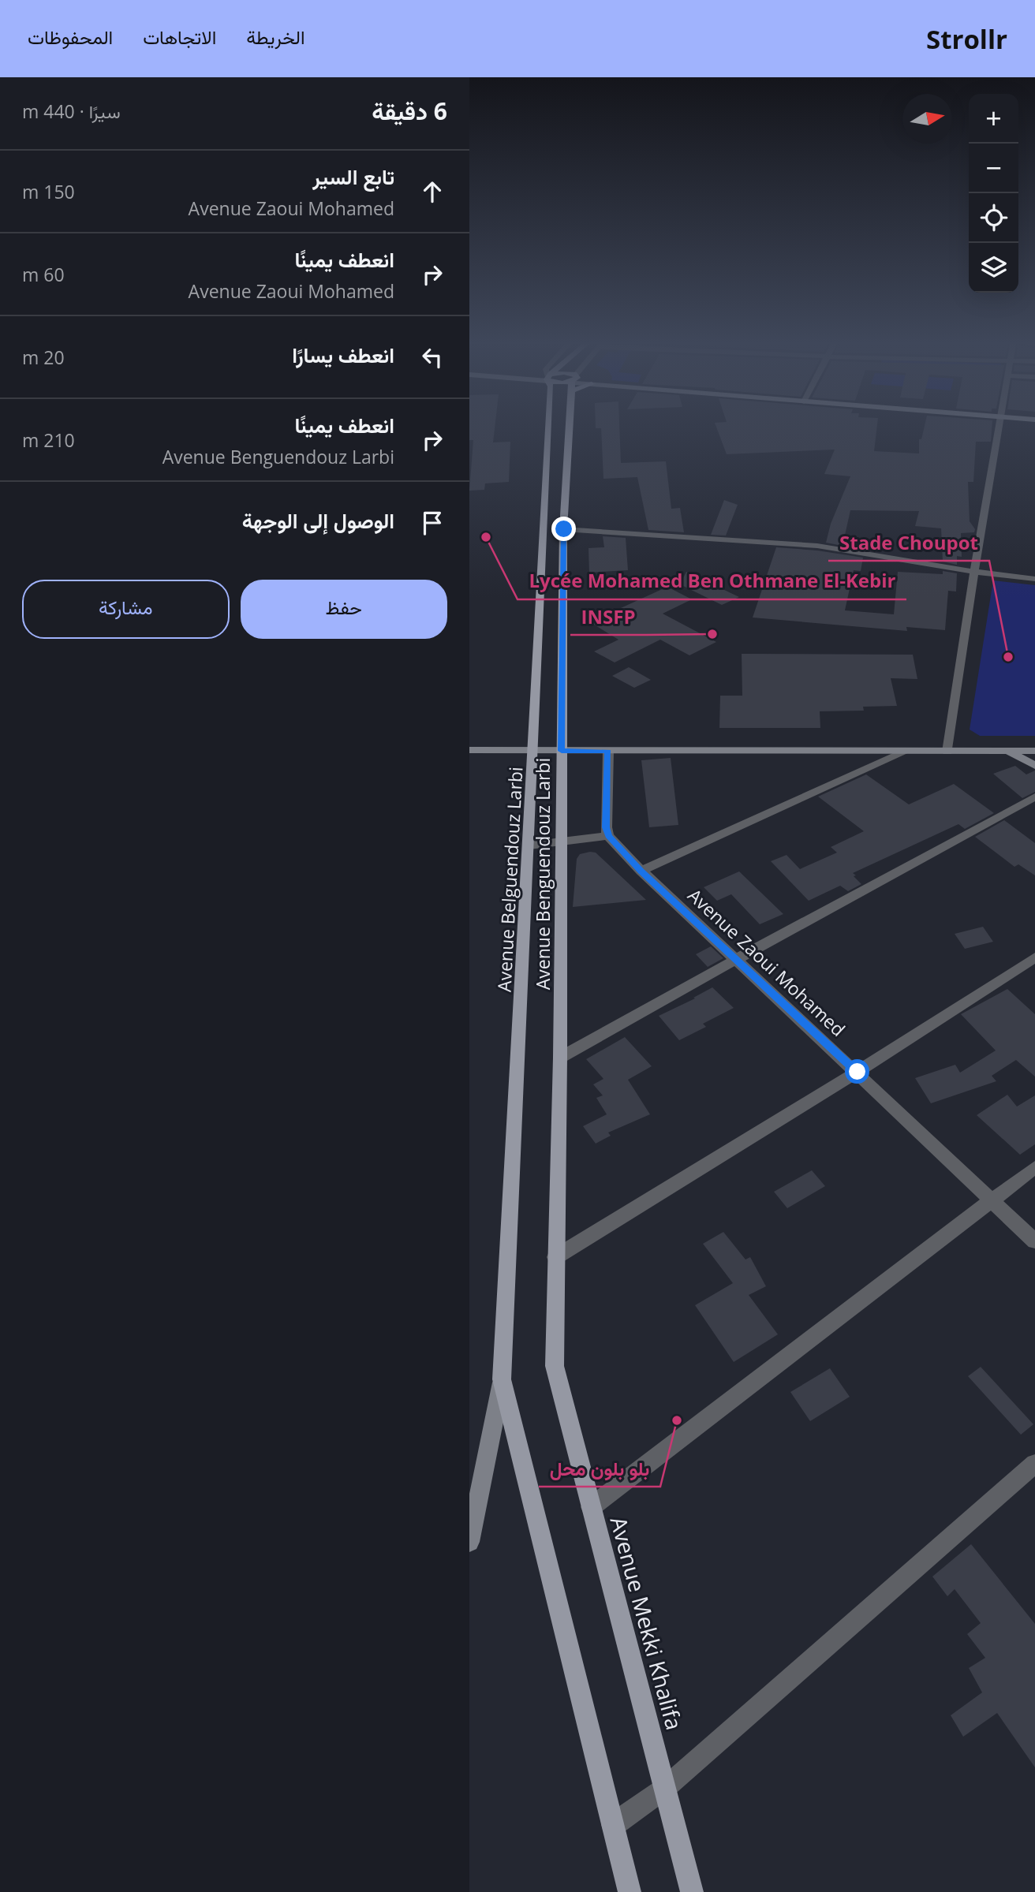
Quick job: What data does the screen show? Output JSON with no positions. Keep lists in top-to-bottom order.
{
  "streets": {
    "main road": ["Avenue Benguendouz Larbi", "Avenue Belguendouz Larbi", "Avenue Mekki Khalifa"],
    "street": ["Avenue Zaoui Mohamed"]
  },
  "crossings": [
    ["Avenue Benguendouz Larbi", "Avenue Mekki Khalifa"]
  ],
  "places": [
    "Lycée Mohamed Ben Othmane El-Kebir",
    "INSFP",
    "Stade Choupot",
    "بلو بلون محل"
  ],
  "north": "right",
  "page": {
    "header": "Strollr",
    "nav": ["الخريطة", "الاتجاهات", "المحفوظات"],
    "heading": ["6 دقيقة", "سيرًا · 440 m"],
    "map_buttons": ["+", "−"],
    "list": [
      ["تابع السير", "Avenue Zaoui Mohamed", "150 m"],
      ["انعطف يمينًا", "Avenue Zaoui Mohamed", "60 m"],
      ["انعطف يسارًا", "20 m"],
      ["انعطف يمينًا", "Avenue Benguendouz Larbi", "210 m"],
      "الوصول إلى الوجهة"
    ],
    "buttons": ["حفظ", "مشاركة"]
  }
}
